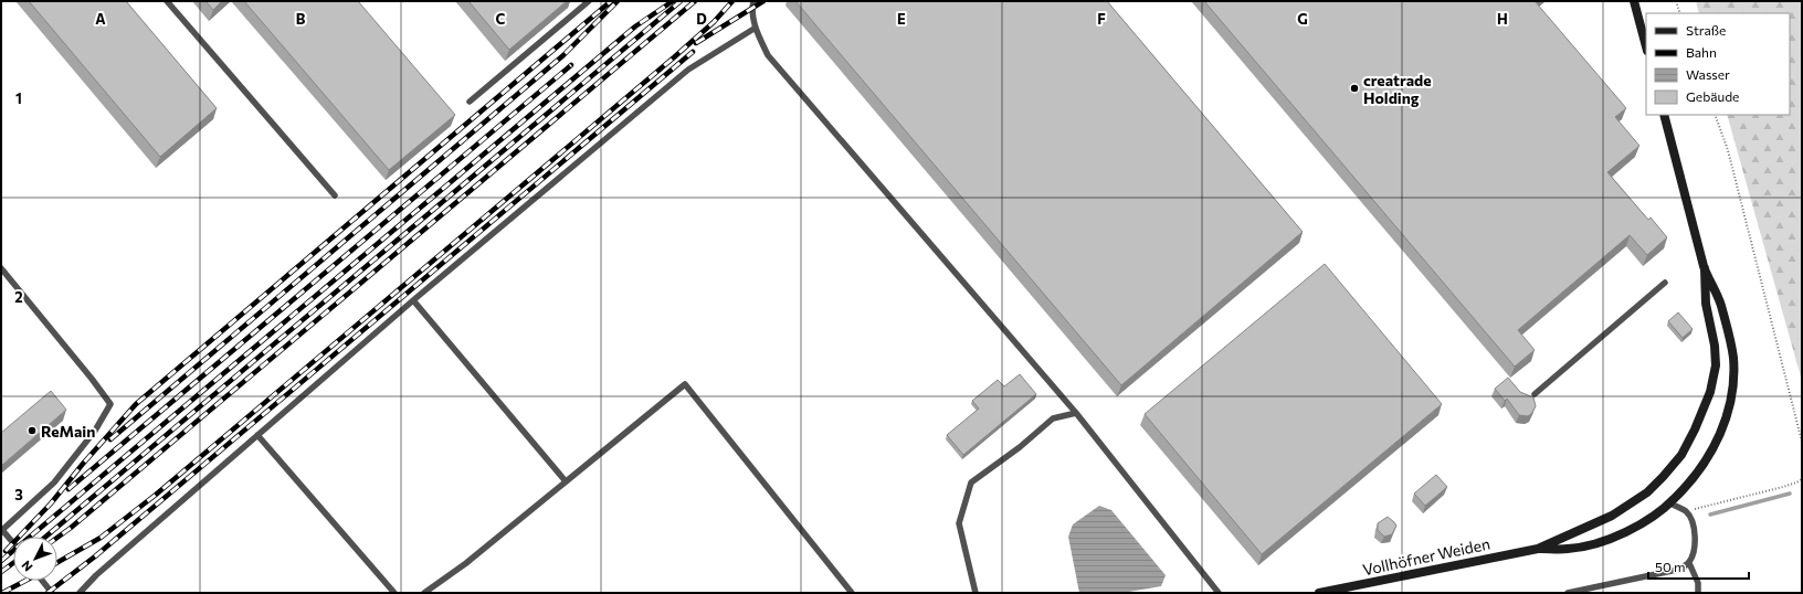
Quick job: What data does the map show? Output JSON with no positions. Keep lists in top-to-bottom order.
{
  "streets": {
    "main road": ["Vollhöfner Weiden"]
  },
  "places": ["creatrade Holding", "ReMain"],
  "legend": [
    "Straße",
    "Bahn",
    "Wasser",
    "Gebäude"
  ],
  "scale_bar": "50 m",
  "north": "bottom left",
  "grid": {
    "columns": [
      "A",
      "B",
      "C",
      "D",
      "E",
      "F",
      "G",
      "H"
    ],
    "rows": ["1", "2", "3"]
  }
}
